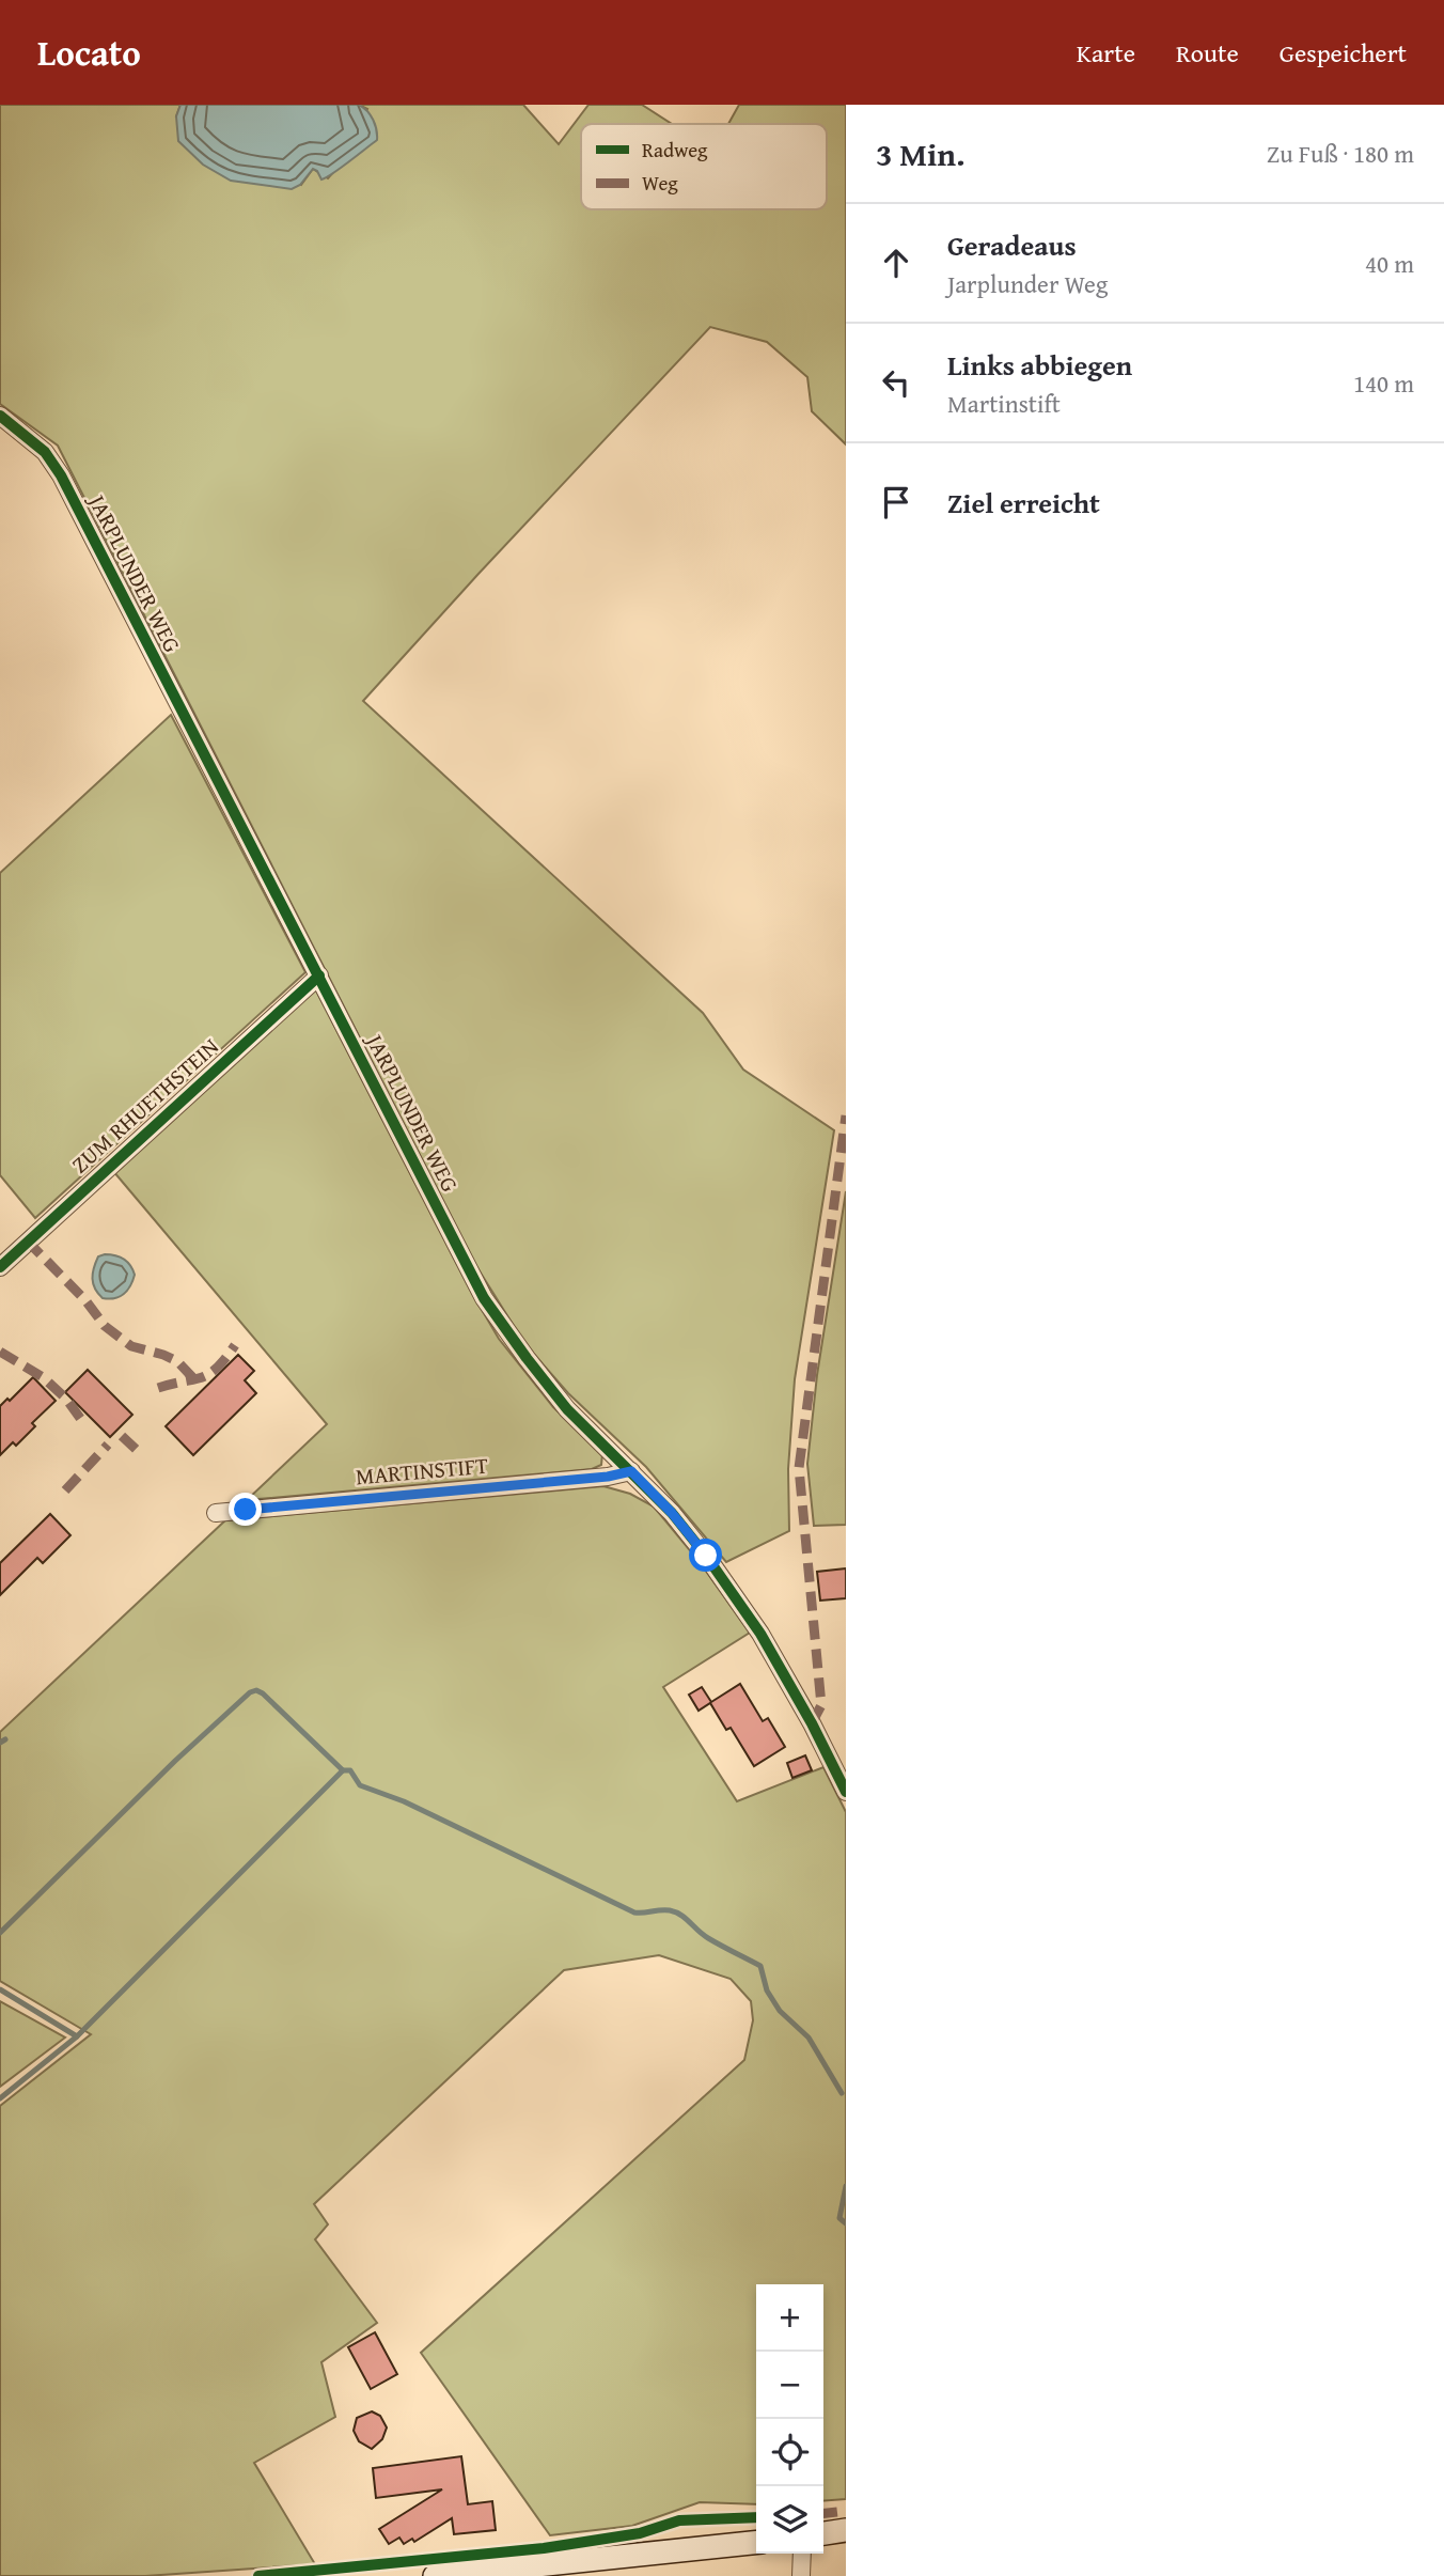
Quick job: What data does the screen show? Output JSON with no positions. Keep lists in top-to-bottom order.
{
  "streets": {
    "street": ["JARPLUNDER WEG", "ZUM RHUETHSTEIN", "MARTINSTIFT"]
  },
  "crossings": [
    ["JARPLUNDER WEG", "ZUM RHUETHSTEIN"],
    ["JARPLUNDER WEG", "MARTINSTIFT"]
  ],
  "legend": ["Radweg", "Weg"],
  "page": {
    "header": "Locato",
    "nav": ["Karte", "Route", "Gespeichert"],
    "heading": ["3 Min.", "Zu Fuß · 180 m"],
    "list": [
      ["Geradeaus", "Jarplunder Weg", "40 m"],
      ["Links abbiegen", "Martinstift", "140 m"],
      "Ziel erreicht"
    ],
    "map_buttons": ["+", "−"]
  }
}
